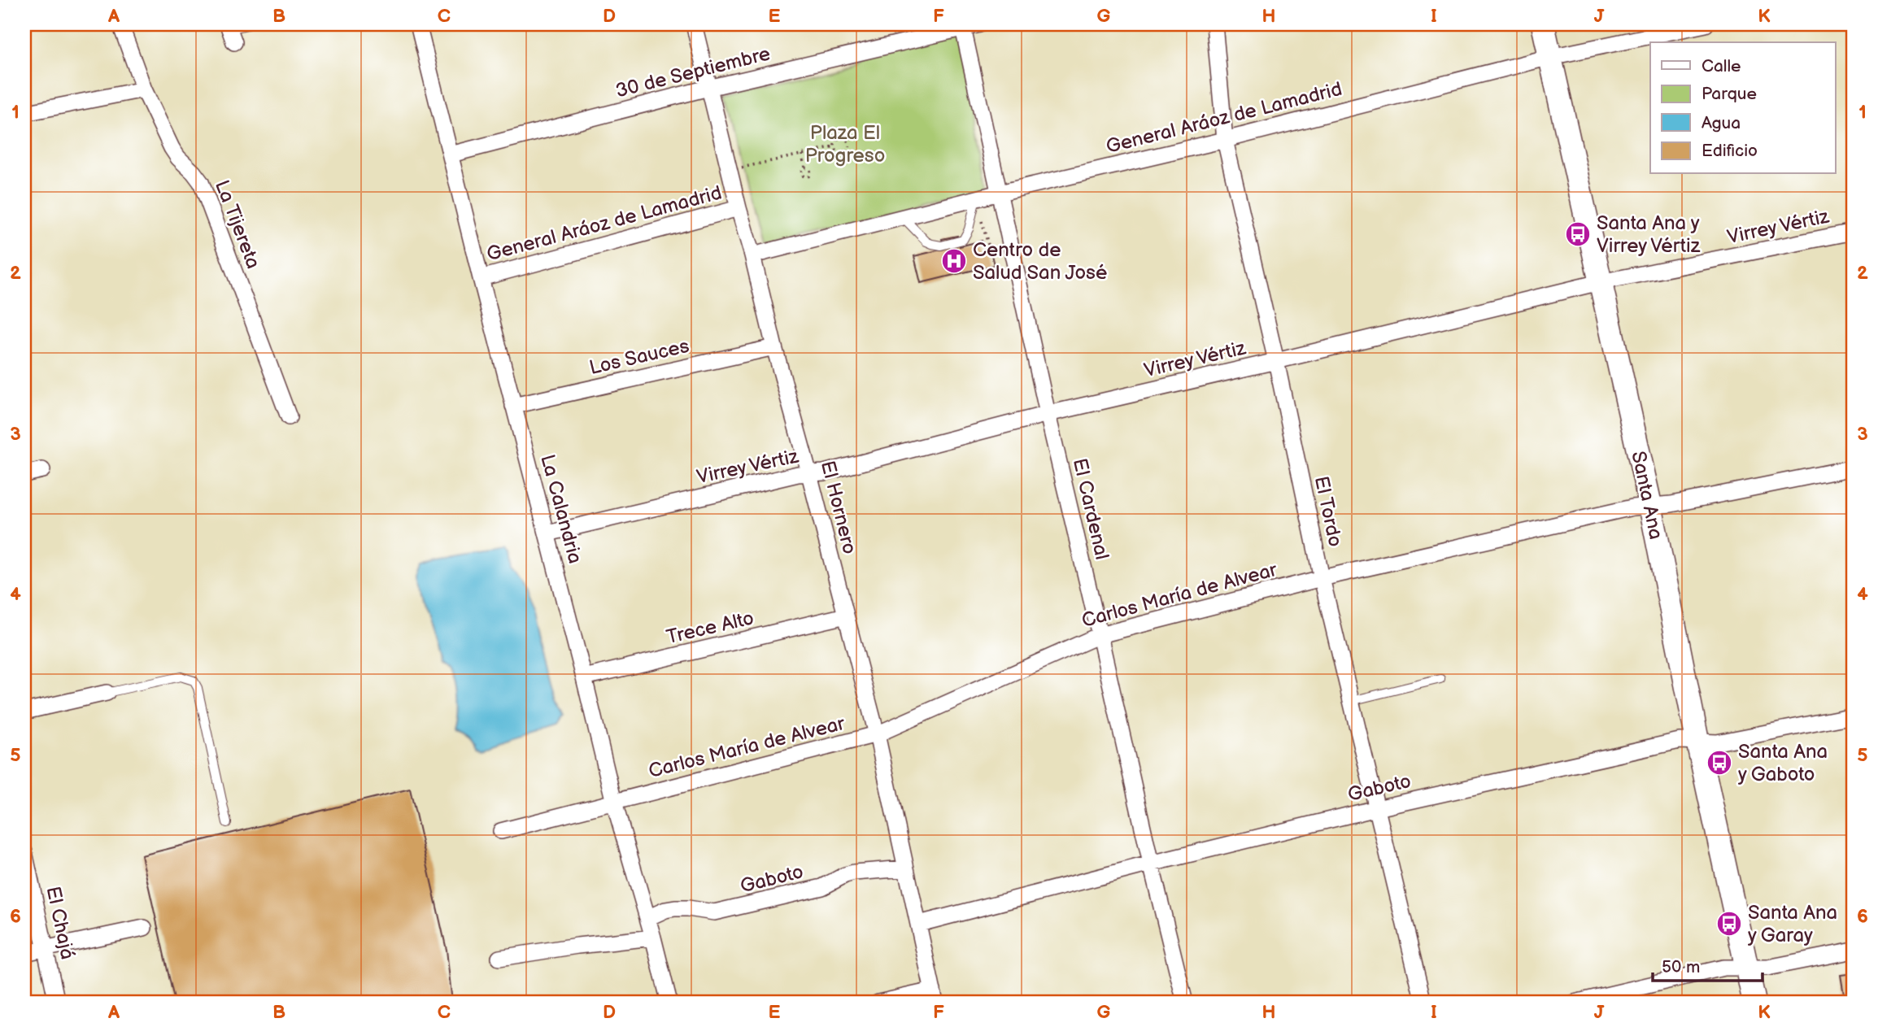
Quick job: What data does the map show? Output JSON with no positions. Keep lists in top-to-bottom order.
{
  "streets": {
    "street": [
      "30 de Septiembre",
      "General Aráoz de Lamadrid",
      "La Tijereta",
      "Virrey Vértiz",
      "Los Sauces",
      "Santa Ana",
      "El Hornero",
      "La Calandria",
      "El Cardenal",
      "El Tordo",
      "Carlos María de Alvear",
      "Trece Alto",
      "Gaboto",
      "El Chajá"
    ]
  },
  "crossings": [
    ["30 de Septiembre", "El Hornero"],
    ["30 de Septiembre", "La Calandria"],
    ["30 de Septiembre", "El Cardenal"],
    ["General Aráoz de Lamadrid", "Santa Ana"],
    ["General Aráoz de Lamadrid", "El Hornero"],
    ["General Aráoz de Lamadrid", "La Calandria"],
    ["General Aráoz de Lamadrid", "El Cardenal"],
    ["General Aráoz de Lamadrid", "El Tordo"],
    ["Virrey Vértiz", "Santa Ana"],
    ["Virrey Vértiz", "El Hornero"],
    ["Virrey Vértiz", "La Calandria"],
    ["Virrey Vértiz", "El Cardenal"],
    ["Virrey Vértiz", "El Tordo"],
    ["Los Sauces", "El Hornero"],
    ["Los Sauces", "La Calandria"],
    ["Santa Ana", "Carlos María de Alvear"],
    ["Santa Ana", "Gaboto"],
    ["El Hornero", "Carlos María de Alvear"],
    ["El Hornero", "Trece Alto"],
    ["El Hornero", "Gaboto"],
    ["La Calandria", "Carlos María de Alvear"],
    ["La Calandria", "Trece Alto"],
    ["La Calandria", "Gaboto"],
    ["El Cardenal", "Carlos María de Alvear"],
    ["El Cardenal", "Gaboto"],
    ["El Tordo", "Carlos María de Alvear"],
    ["El Tordo", "Gaboto"]
  ],
  "parks": ["Plaza El Progreso"],
  "places": {
    "bus stop": ["Santa Ana y Virrey Vértiz", "Santa Ana y Gaboto", "Santa Ana y Garay"],
    "hospital": ["Centro de Salud San José"]
  },
  "legend": [
    "Calle",
    "Parque",
    "Agua",
    "Edificio"
  ],
  "scale_bar": "50 m",
  "grid": {
    "columns": [
      "A",
      "B",
      "C",
      "D",
      "E",
      "F",
      "G",
      "H",
      "I",
      "J",
      "K"
    ],
    "rows": [
      "1",
      "2",
      "3",
      "4",
      "5",
      "6"
    ]
  }
}
